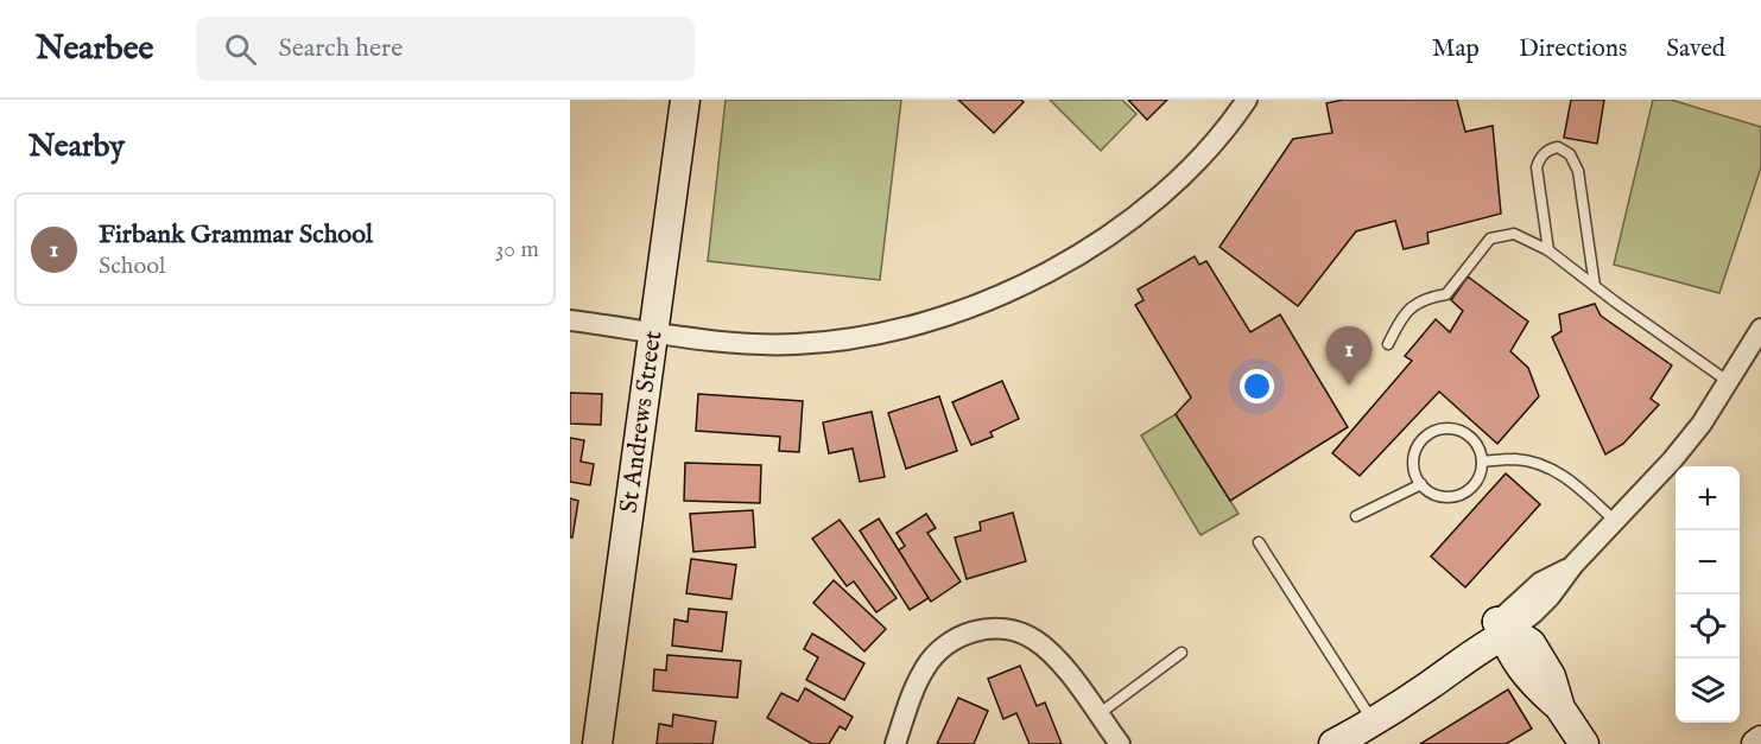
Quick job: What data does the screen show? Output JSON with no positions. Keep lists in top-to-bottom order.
{
  "streets": {
    "street": ["St Andrews Street"]
  },
  "page": {
    "header": "Nearbee",
    "search": "Search here",
    "nav": ["Map", "Directions", "Saved"],
    "heading": "Nearby",
    "list": [
      {
        "mark": "1",
        "name": "Firbank Grammar School",
        "note": "School",
        "value": "30 m"
      }
    ],
    "pins": "1",
    "map_buttons": ["+", "−"]
  }
}
